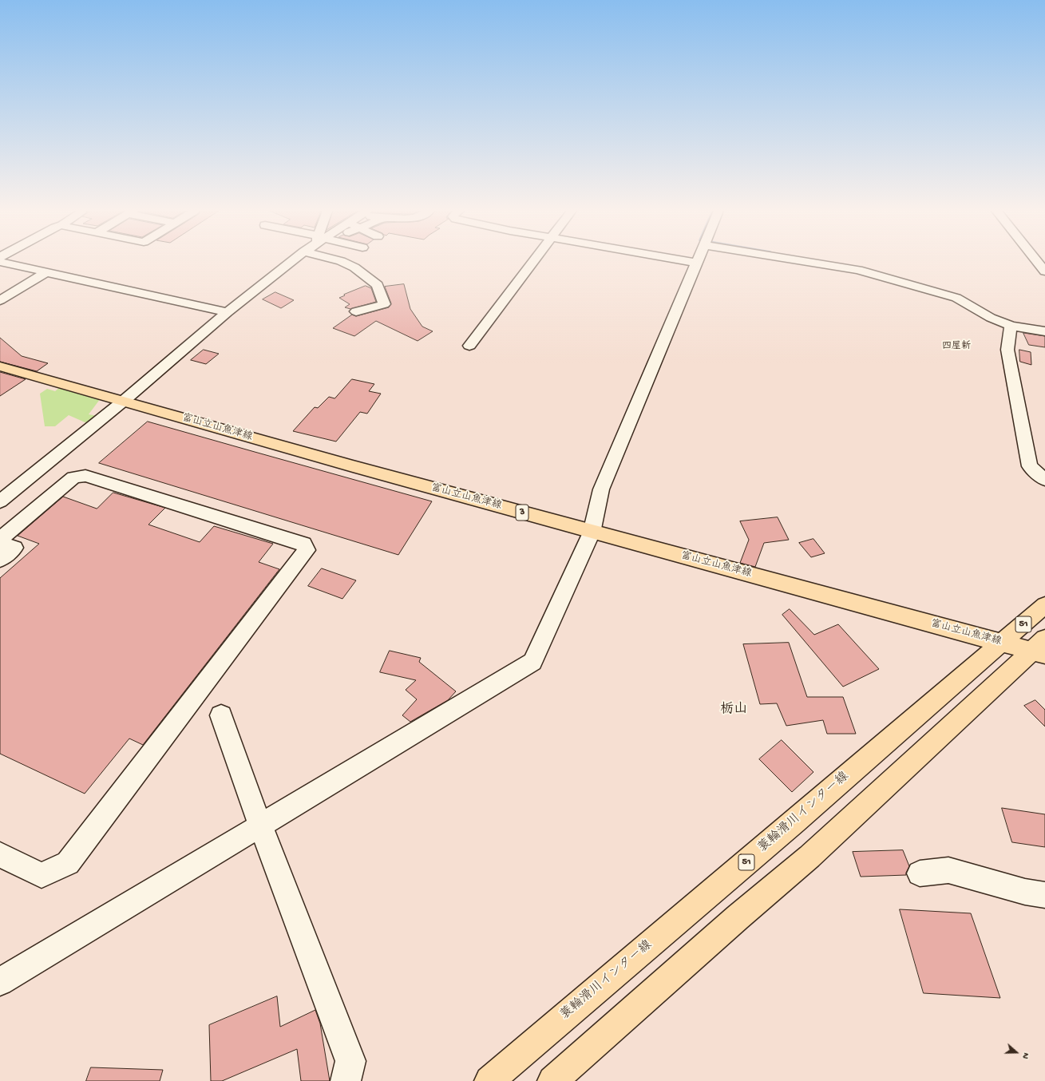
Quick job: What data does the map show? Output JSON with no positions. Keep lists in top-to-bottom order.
{
  "streets": {
    "main road": [
      "富山立山魚津線",
      "3",
      "51",
      "蓑輪滑川インター線"
    ]
  },
  "crossings": [
    ["富山立山魚津線", "蓑輪滑川インター線"]
  ],
  "districts": ["四屋新", "栃山"],
  "north": "right"
}
